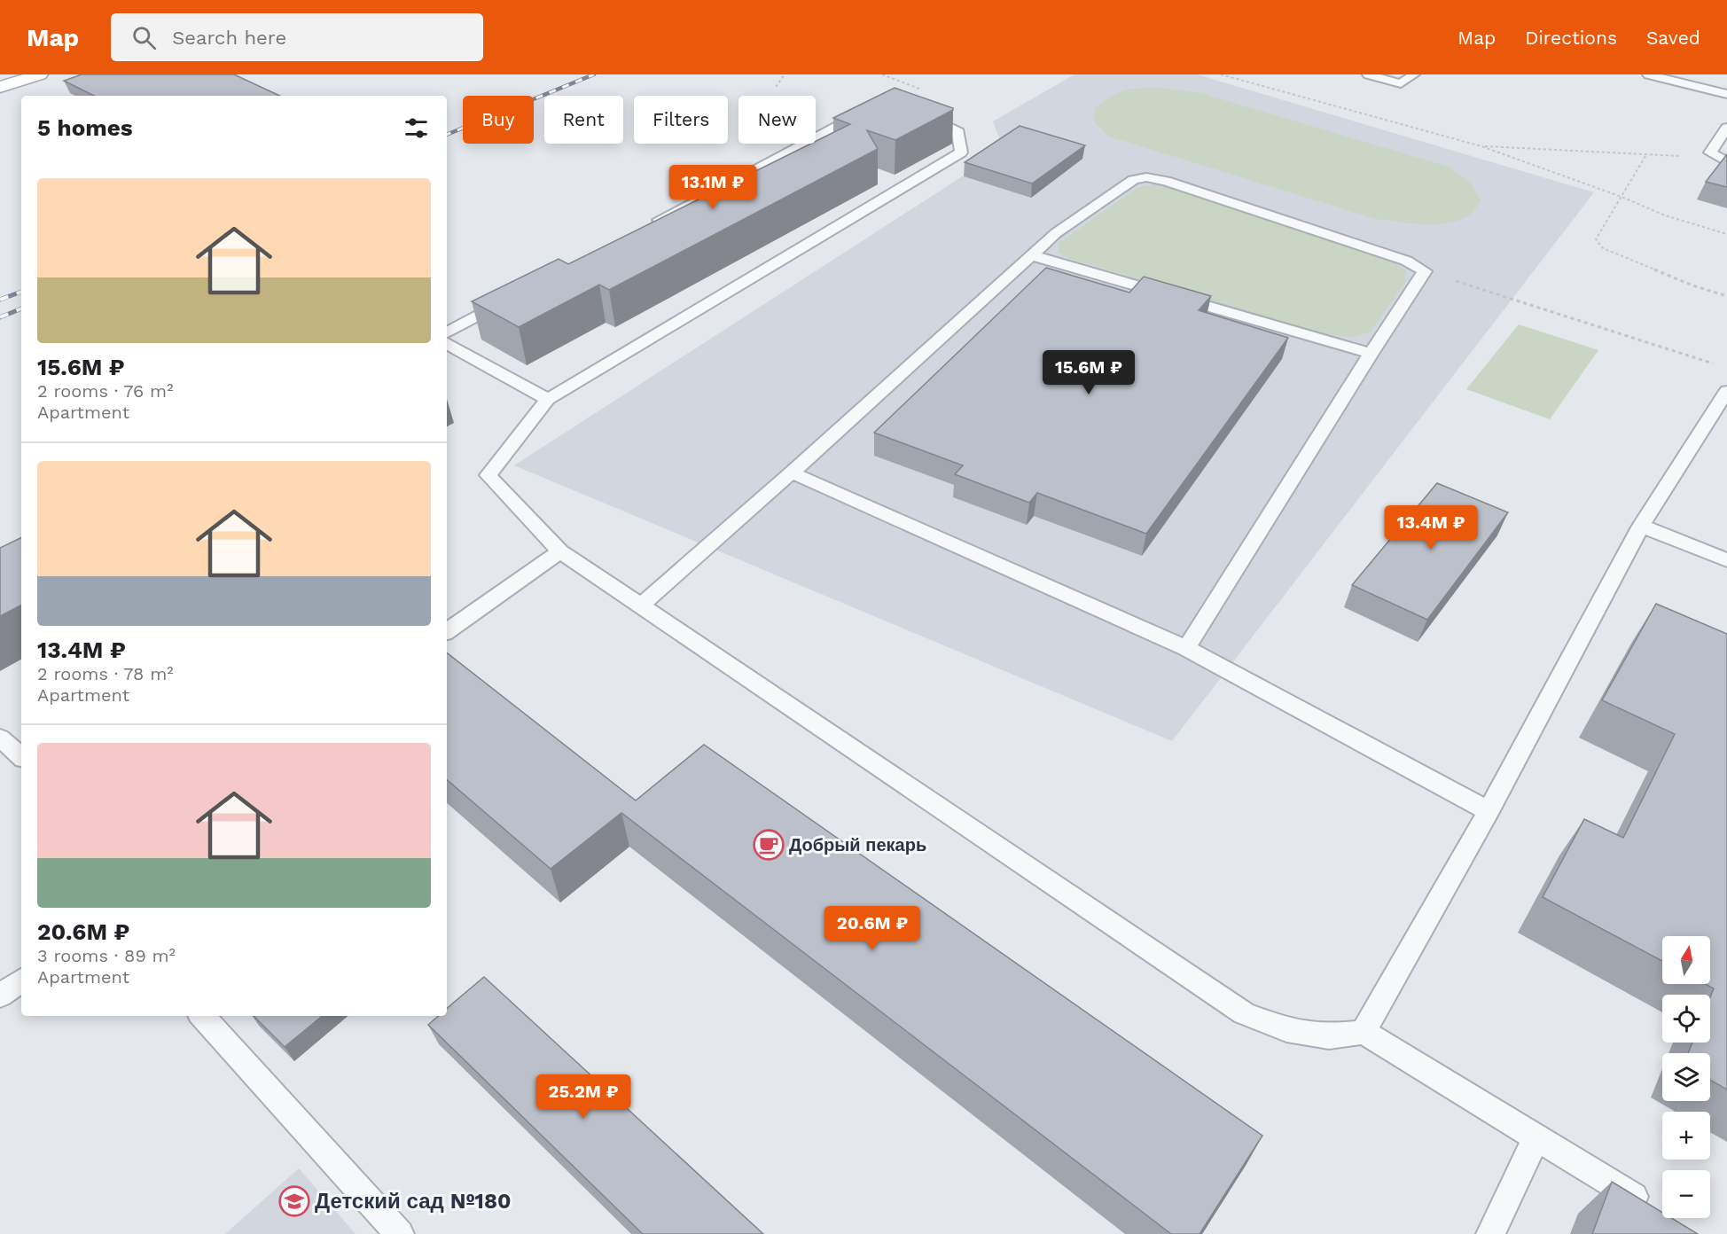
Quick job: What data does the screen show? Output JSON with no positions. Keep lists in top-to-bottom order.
{
  "places": {
    "cafe": ["Добрый пекарь"],
    "school or university": ["Детский сад №180"]
  },
  "north": "top",
  "page": {
    "header": "Map",
    "search": "Search here",
    "nav": ["Map", "Directions", "Saved"],
    "chip": [
      "Buy",
      "Rent",
      "Filters",
      "New"
    ],
    "heading": "5 homes",
    "list": [
      {
        "name": "15.6M ₽",
        "note": "2 rooms · 76 m² · Apartment"
      },
      {
        "name": "13.4M ₽",
        "note": "2 rooms · 78 m² · Apartment"
      },
      {
        "name": "20.6M ₽",
        "note": "3 rooms · 89 m² · Apartment"
      }
    ],
    "price": [
      "13.1M ₽",
      "15.6M ₽",
      "13.4M ₽",
      "20.6M ₽",
      "25.2M ₽"
    ],
    "map_buttons": ["+", "−"]
  }
}
